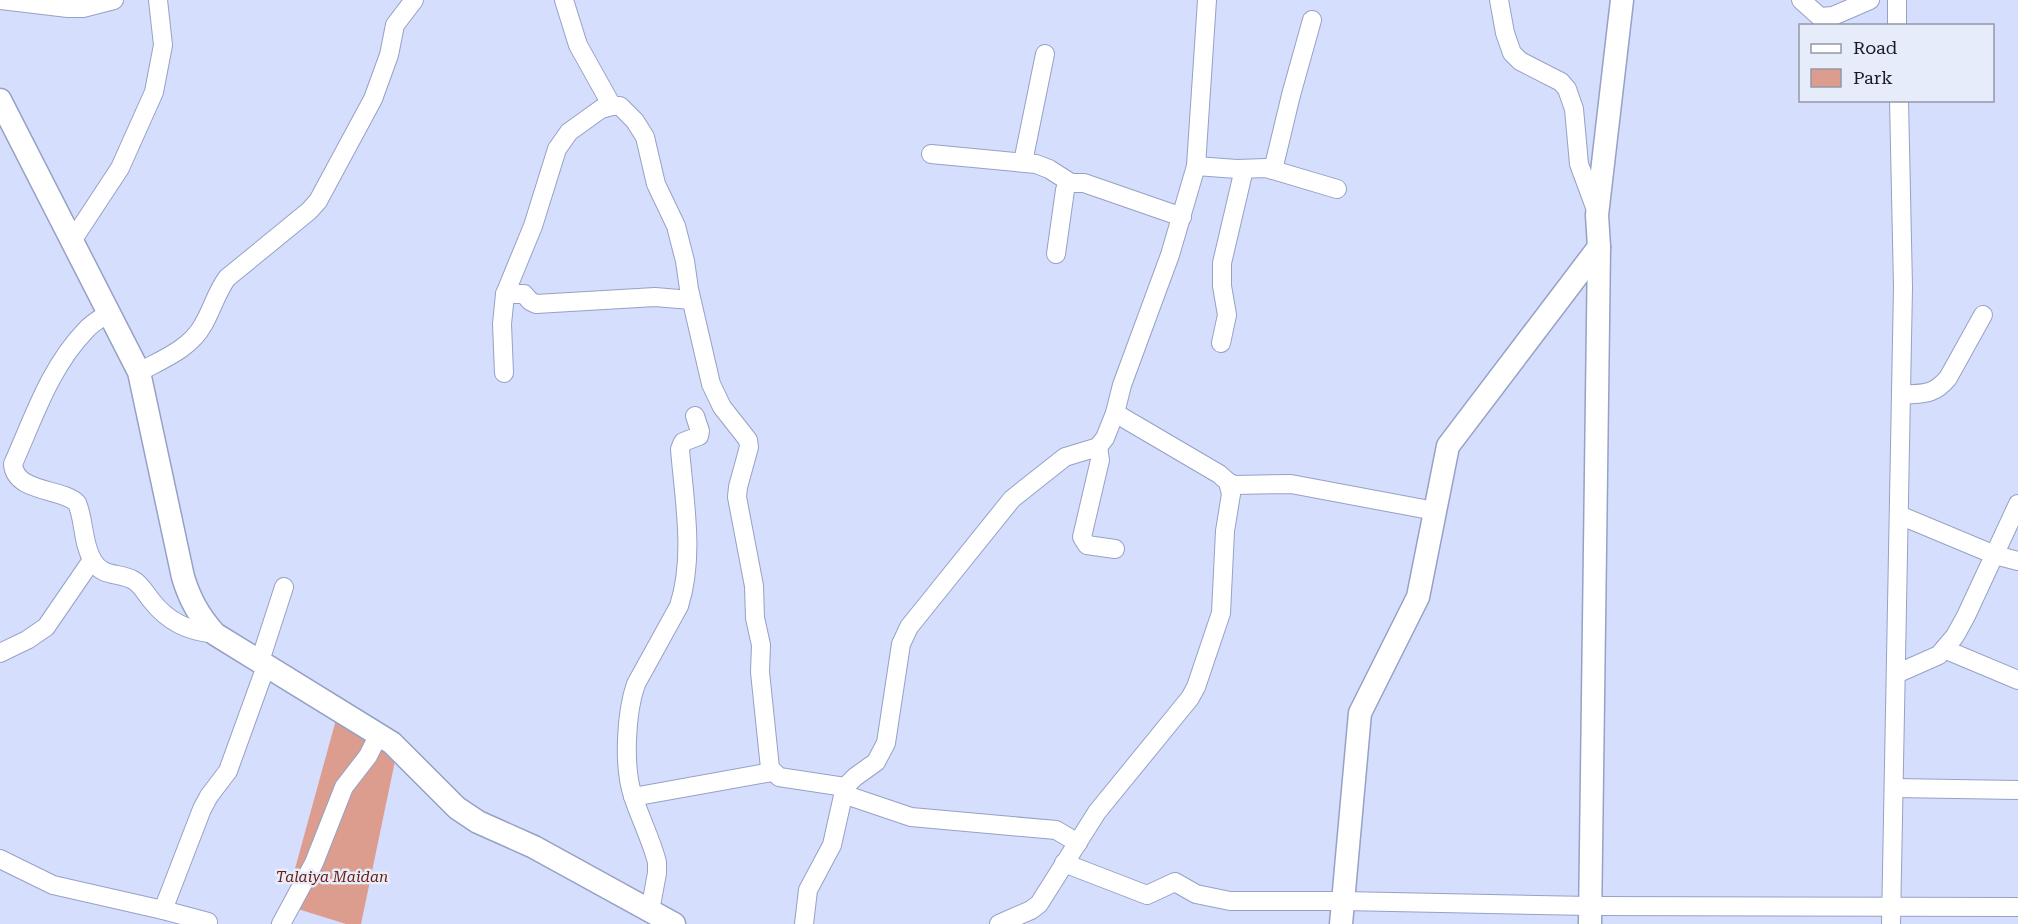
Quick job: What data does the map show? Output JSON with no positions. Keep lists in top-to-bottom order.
{
  "parks": ["Talaiya Maidan"],
  "legend": ["Road", "Park"]
}
